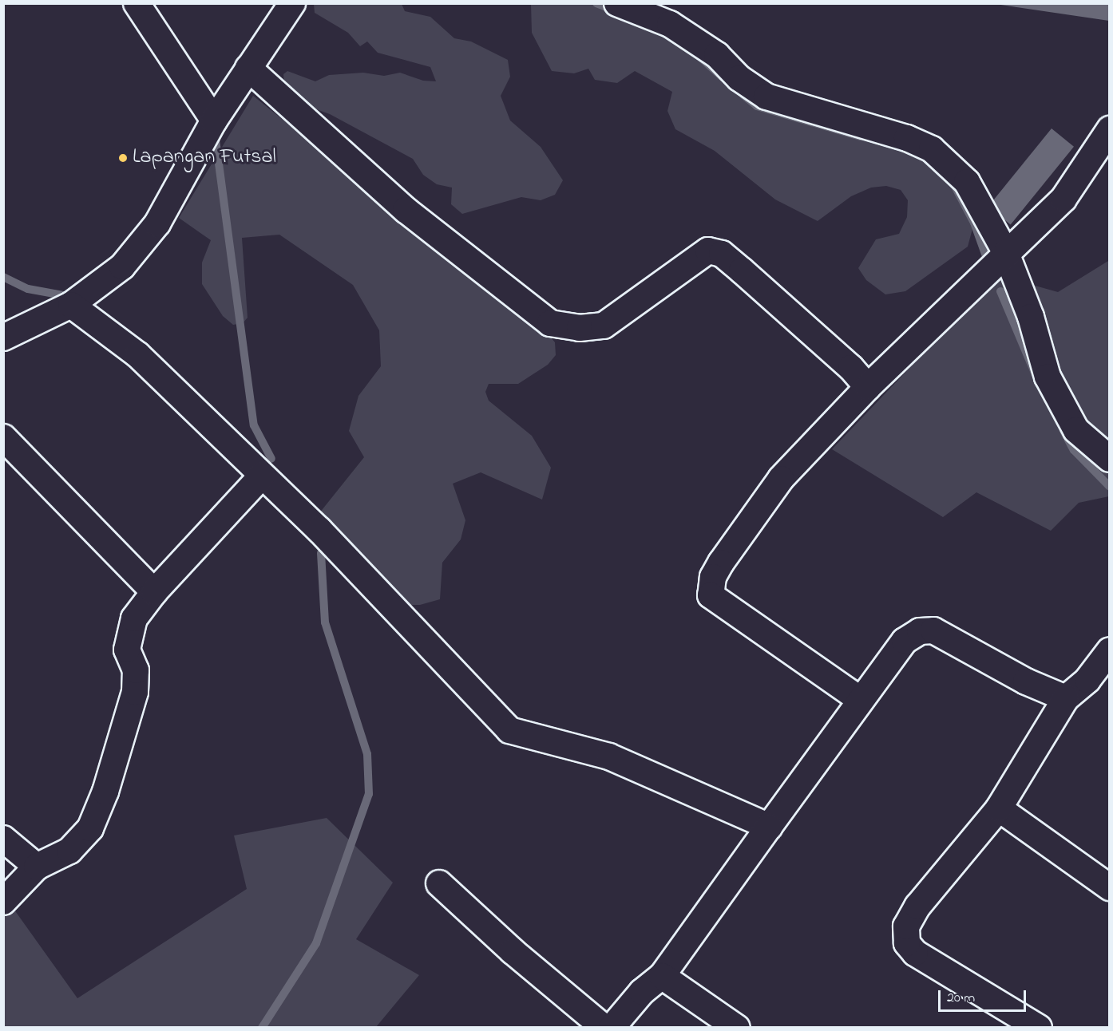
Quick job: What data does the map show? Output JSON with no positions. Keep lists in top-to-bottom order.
{
  "places": ["Lapangan Futsal"],
  "scale_bar": "20 m"
}
